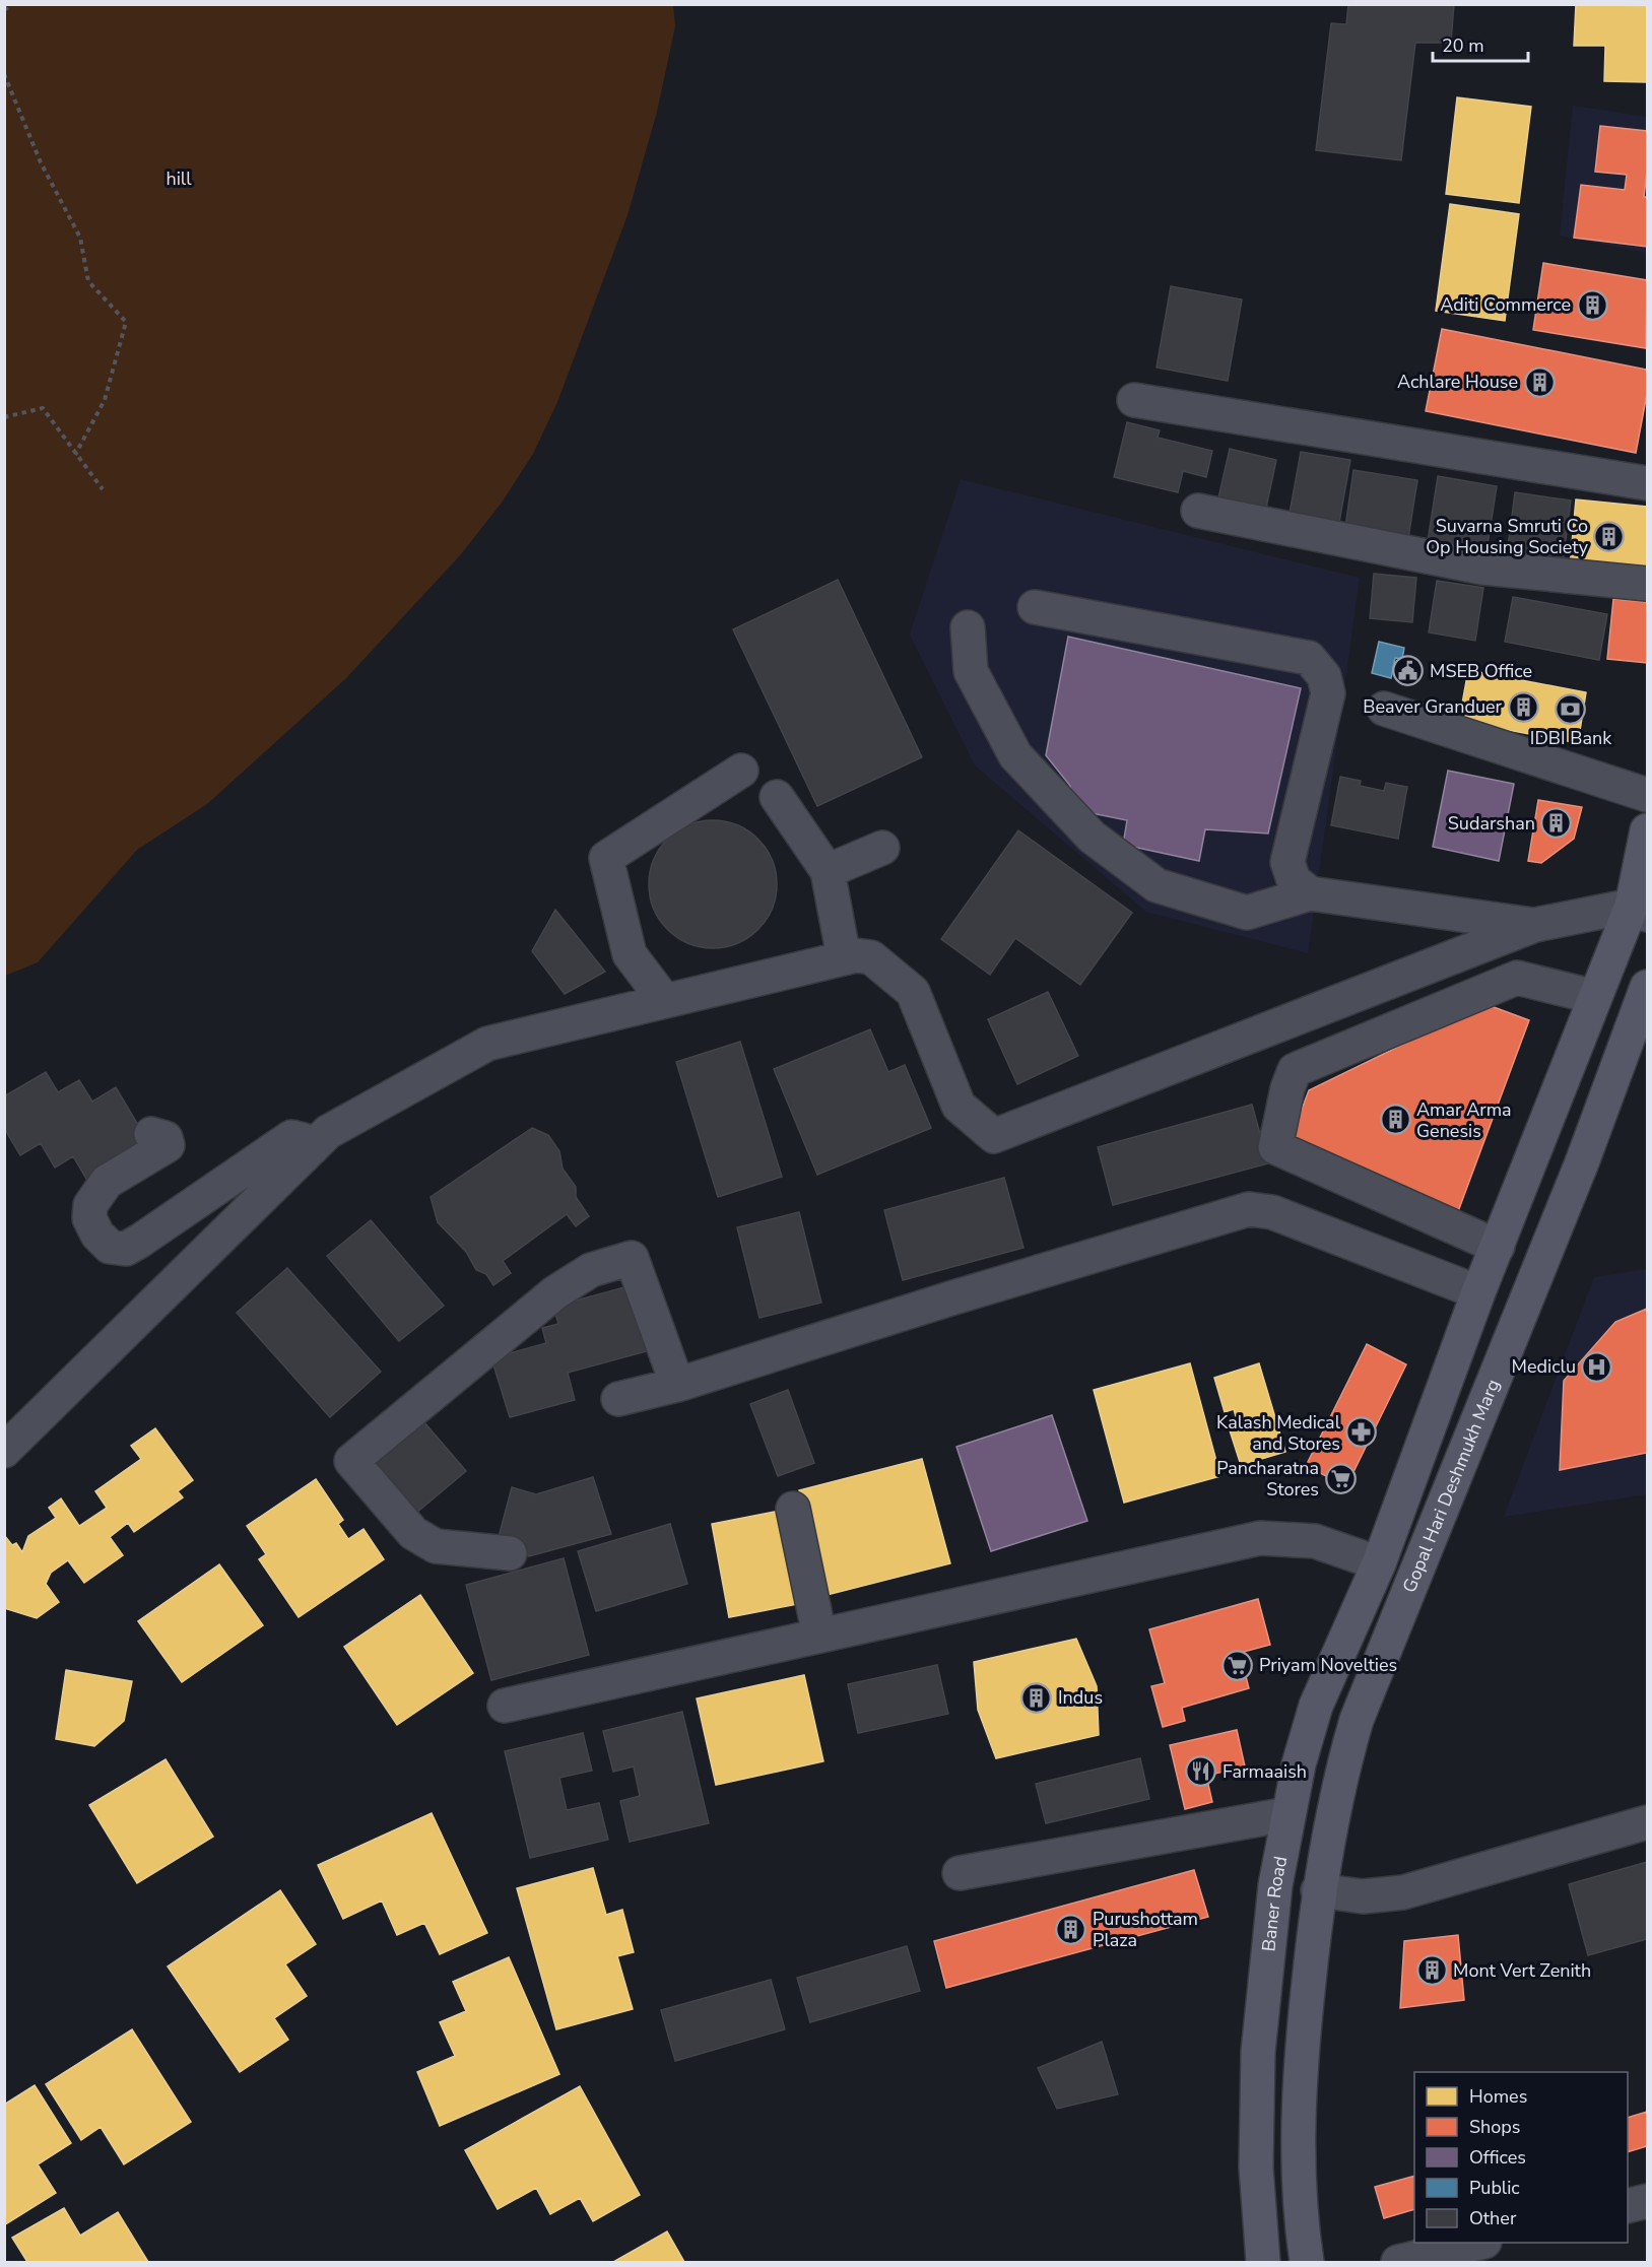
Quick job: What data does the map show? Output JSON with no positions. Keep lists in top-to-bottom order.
{
  "streets": {
    "main road": ["Gopal Hari Deshmukh Marg", "Baner Road"]
  },
  "crossings": [
    ["Gopal Hari Deshmukh Marg", "Baner Road"]
  ],
  "parks": ["hill"],
  "places": {
    "building": [
      "Aditi Commerce",
      "Achlare House",
      "Suvarna Smruti Co Op Housing Society",
      "Beaver Granduer",
      "Sudarshan",
      "Amar Arma Genesis",
      "Indus",
      "Purushottam Plaza",
      "Mont Vert Zenith"
    ],
    "public building": ["MSEB Office"],
    "bank": ["IDBI Bank"],
    "hospital": ["Mediclu"],
    "pharmacy": ["Kalash Medical and Stores"],
    "supermarket": ["Pancharatna Stores", "Priyam Novelties"],
    "restaurant": ["Farmaaish"]
  },
  "legend": [
    "Homes",
    "Shops",
    "Offices",
    "Public",
    "Other"
  ],
  "scale_bar": "20 m"
}
